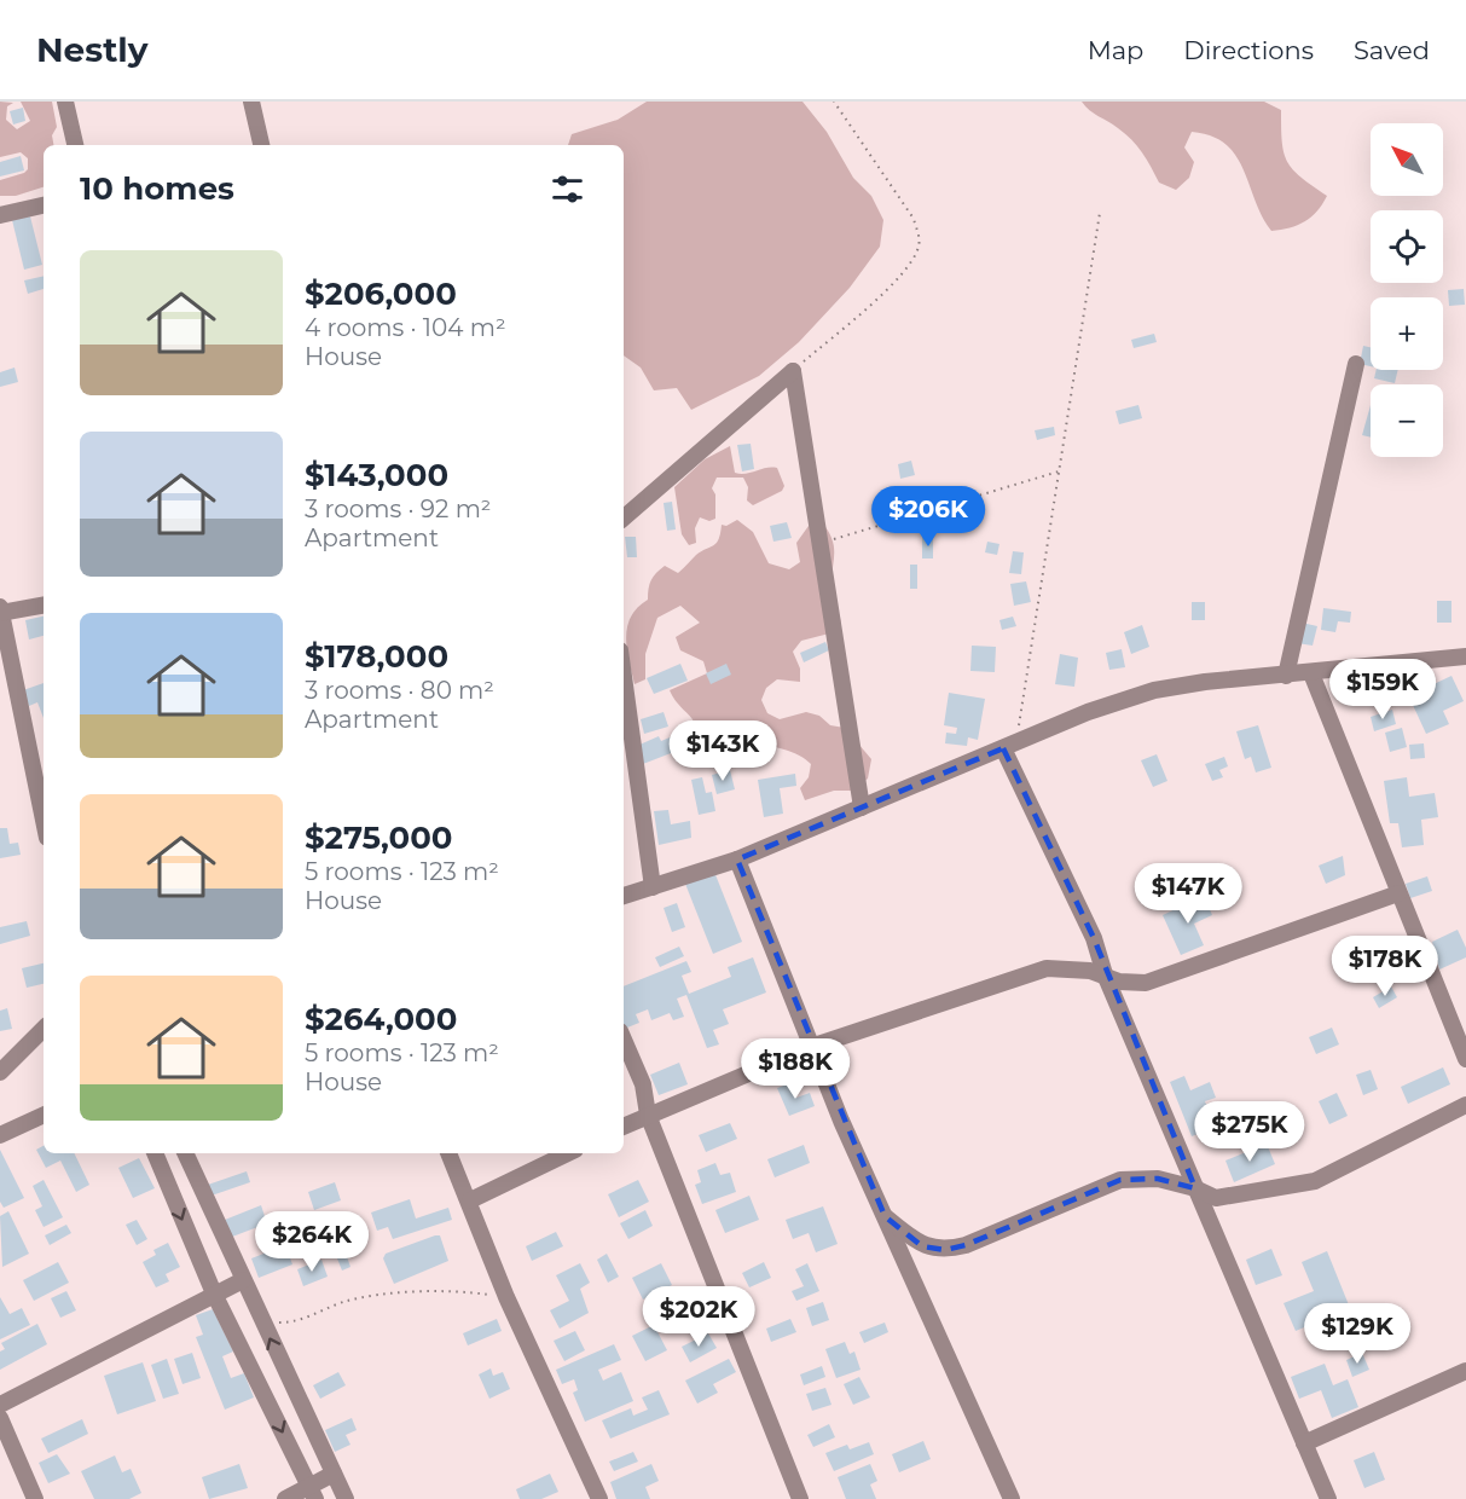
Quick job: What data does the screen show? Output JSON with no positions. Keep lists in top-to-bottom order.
{
  "north": "top left",
  "page": {
    "header": "Nestly",
    "nav": ["Map", "Directions", "Saved"],
    "map_buttons": ["+", "−"],
    "heading": "10 homes",
    "list": [
      {
        "name": "$206,000",
        "note": "4 rooms · 104 m² · House"
      },
      {
        "name": "$143,000",
        "note": "3 rooms · 92 m² · Apartment"
      },
      {
        "name": "$178,000",
        "note": "3 rooms · 80 m² · Apartment"
      },
      {
        "name": "$275,000",
        "note": "5 rooms · 123 m² · House"
      },
      {
        "name": "$264,000",
        "note": "5 rooms · 123 m² · House"
      }
    ],
    "price": [
      "$206K",
      "$159K",
      "$143K",
      "$147K",
      "$178K",
      "$188K",
      "$275K",
      "$264K",
      "$202K",
      "$129K"
    ]
  }
}
